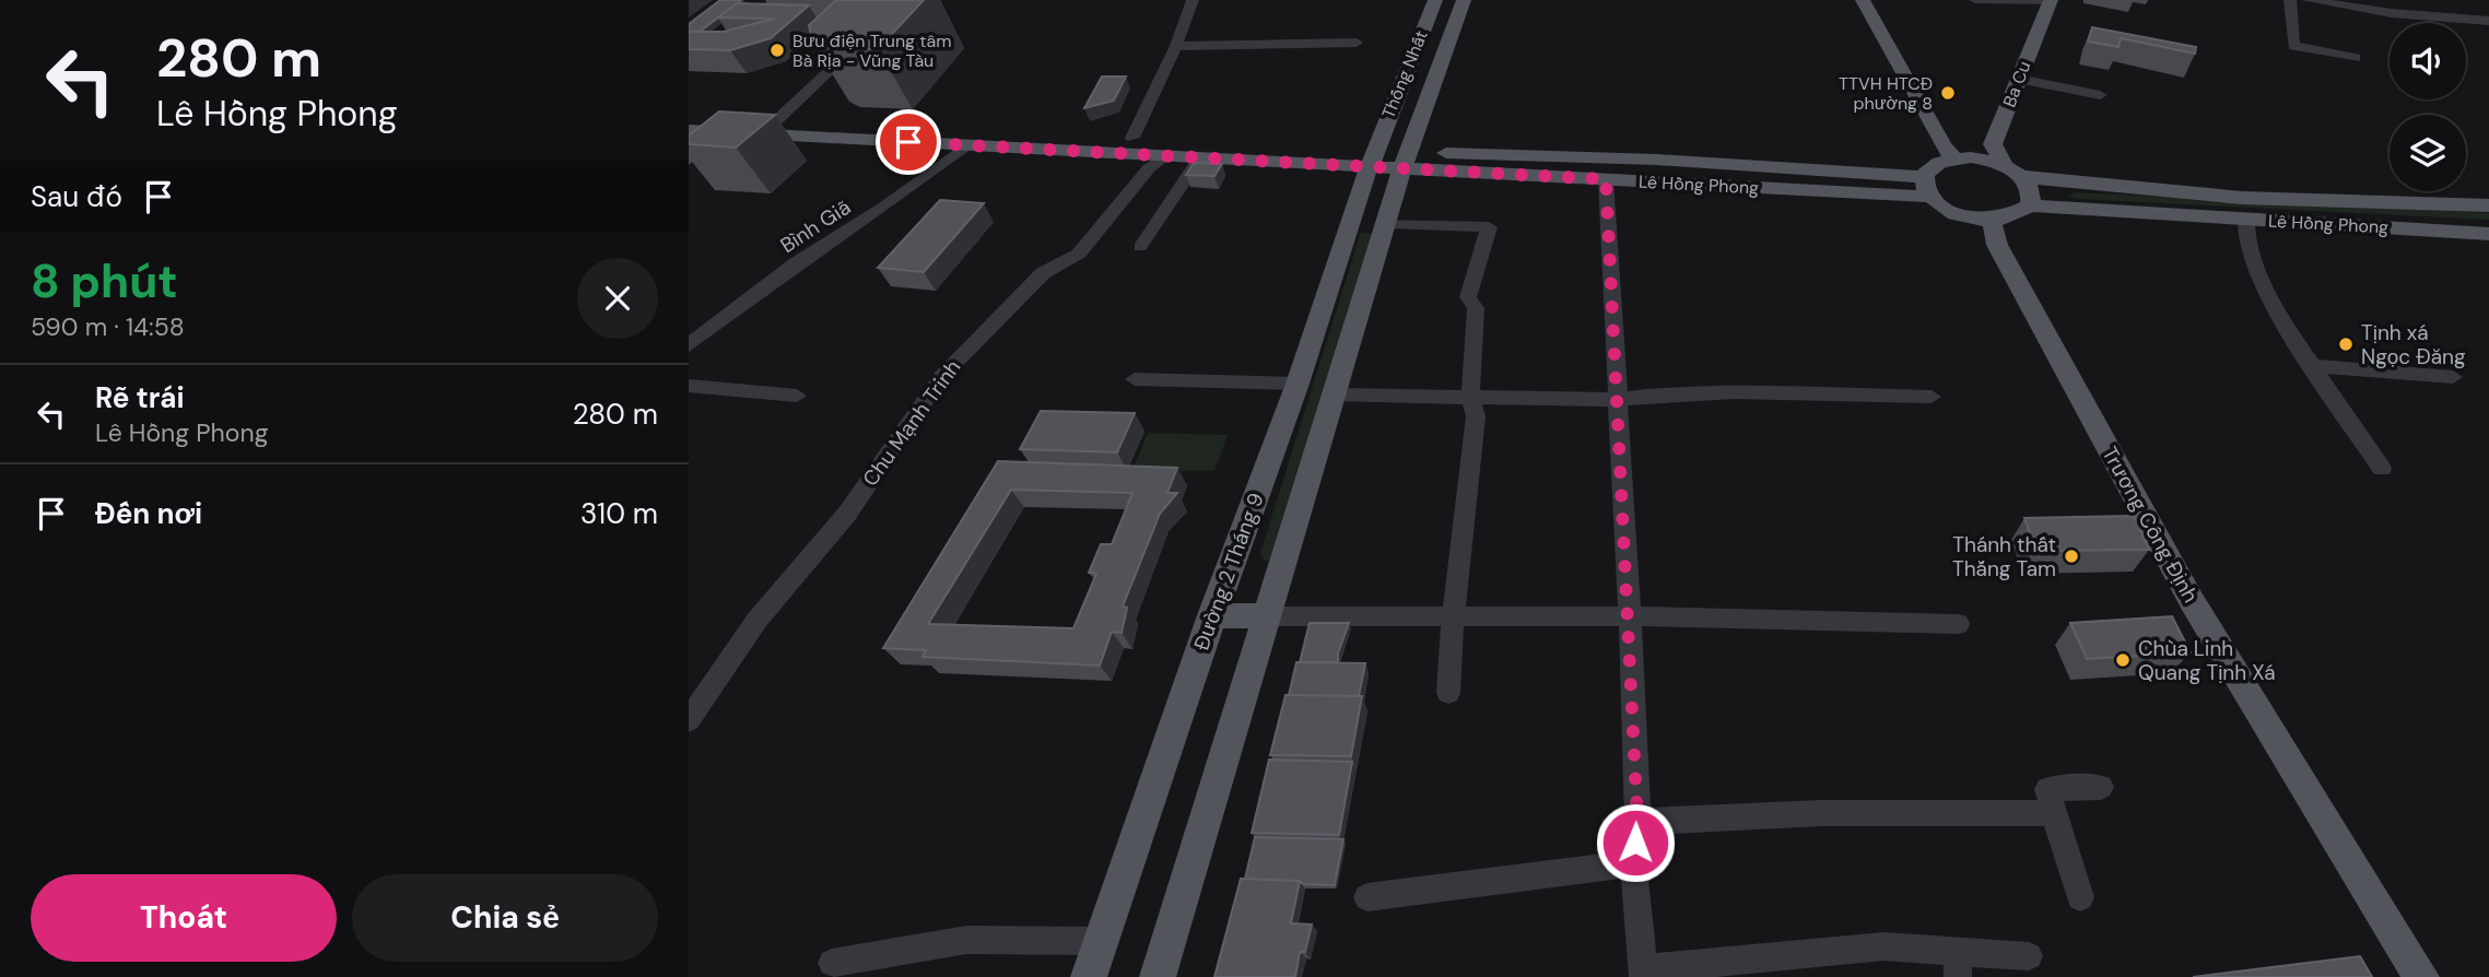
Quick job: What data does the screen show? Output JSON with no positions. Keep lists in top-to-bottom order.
{
  "streets": {
    "main road": [
      "Thống Nhất",
      "Ba Cu",
      "Lê Hồng Phong",
      "Trương Công Định",
      "Đường 2 Tháng 9"
    ],
    "street": ["Bình Giã", "Chu Mạnh Trinh"]
  },
  "crossings": [
    ["Thống Nhất", "Lê Hồng Phong"],
    ["Thống Nhất", "Đường 2 Tháng 9"],
    ["Ba Cu", "Lê Hồng Phong"],
    ["Lê Hồng Phong", "Bình Giã"],
    ["Lê Hồng Phong", "Chu Mạnh Trinh"],
    ["Lê Hồng Phong", "Đường 2 Tháng 9"]
  ],
  "places": [
    "Bưu điện Trung tâm Bà Rịa - Vũng Tàu",
    "TTVH HTCĐ phường 8",
    "Tịnh xá Ngọc Đăng",
    "Thánh thất Thắng Tam",
    "Chùa Linh Quang Tịnh Xá"
  ],
  "page": {
    "turn": ["280 m", "Lê Hồng Phong"],
    "then": "Sau đó",
    "heading": ["8 phút", "590 m · 14:58"],
    "list": [
      {
        "name": "Rẽ trái",
        "note": "Lê Hồng Phong",
        "value": "280 m"
      },
      {
        "name": "Đến nơi",
        "value": "310 m"
      }
    ],
    "buttons": ["Thoát", "Chia sẻ"]
  }
}
